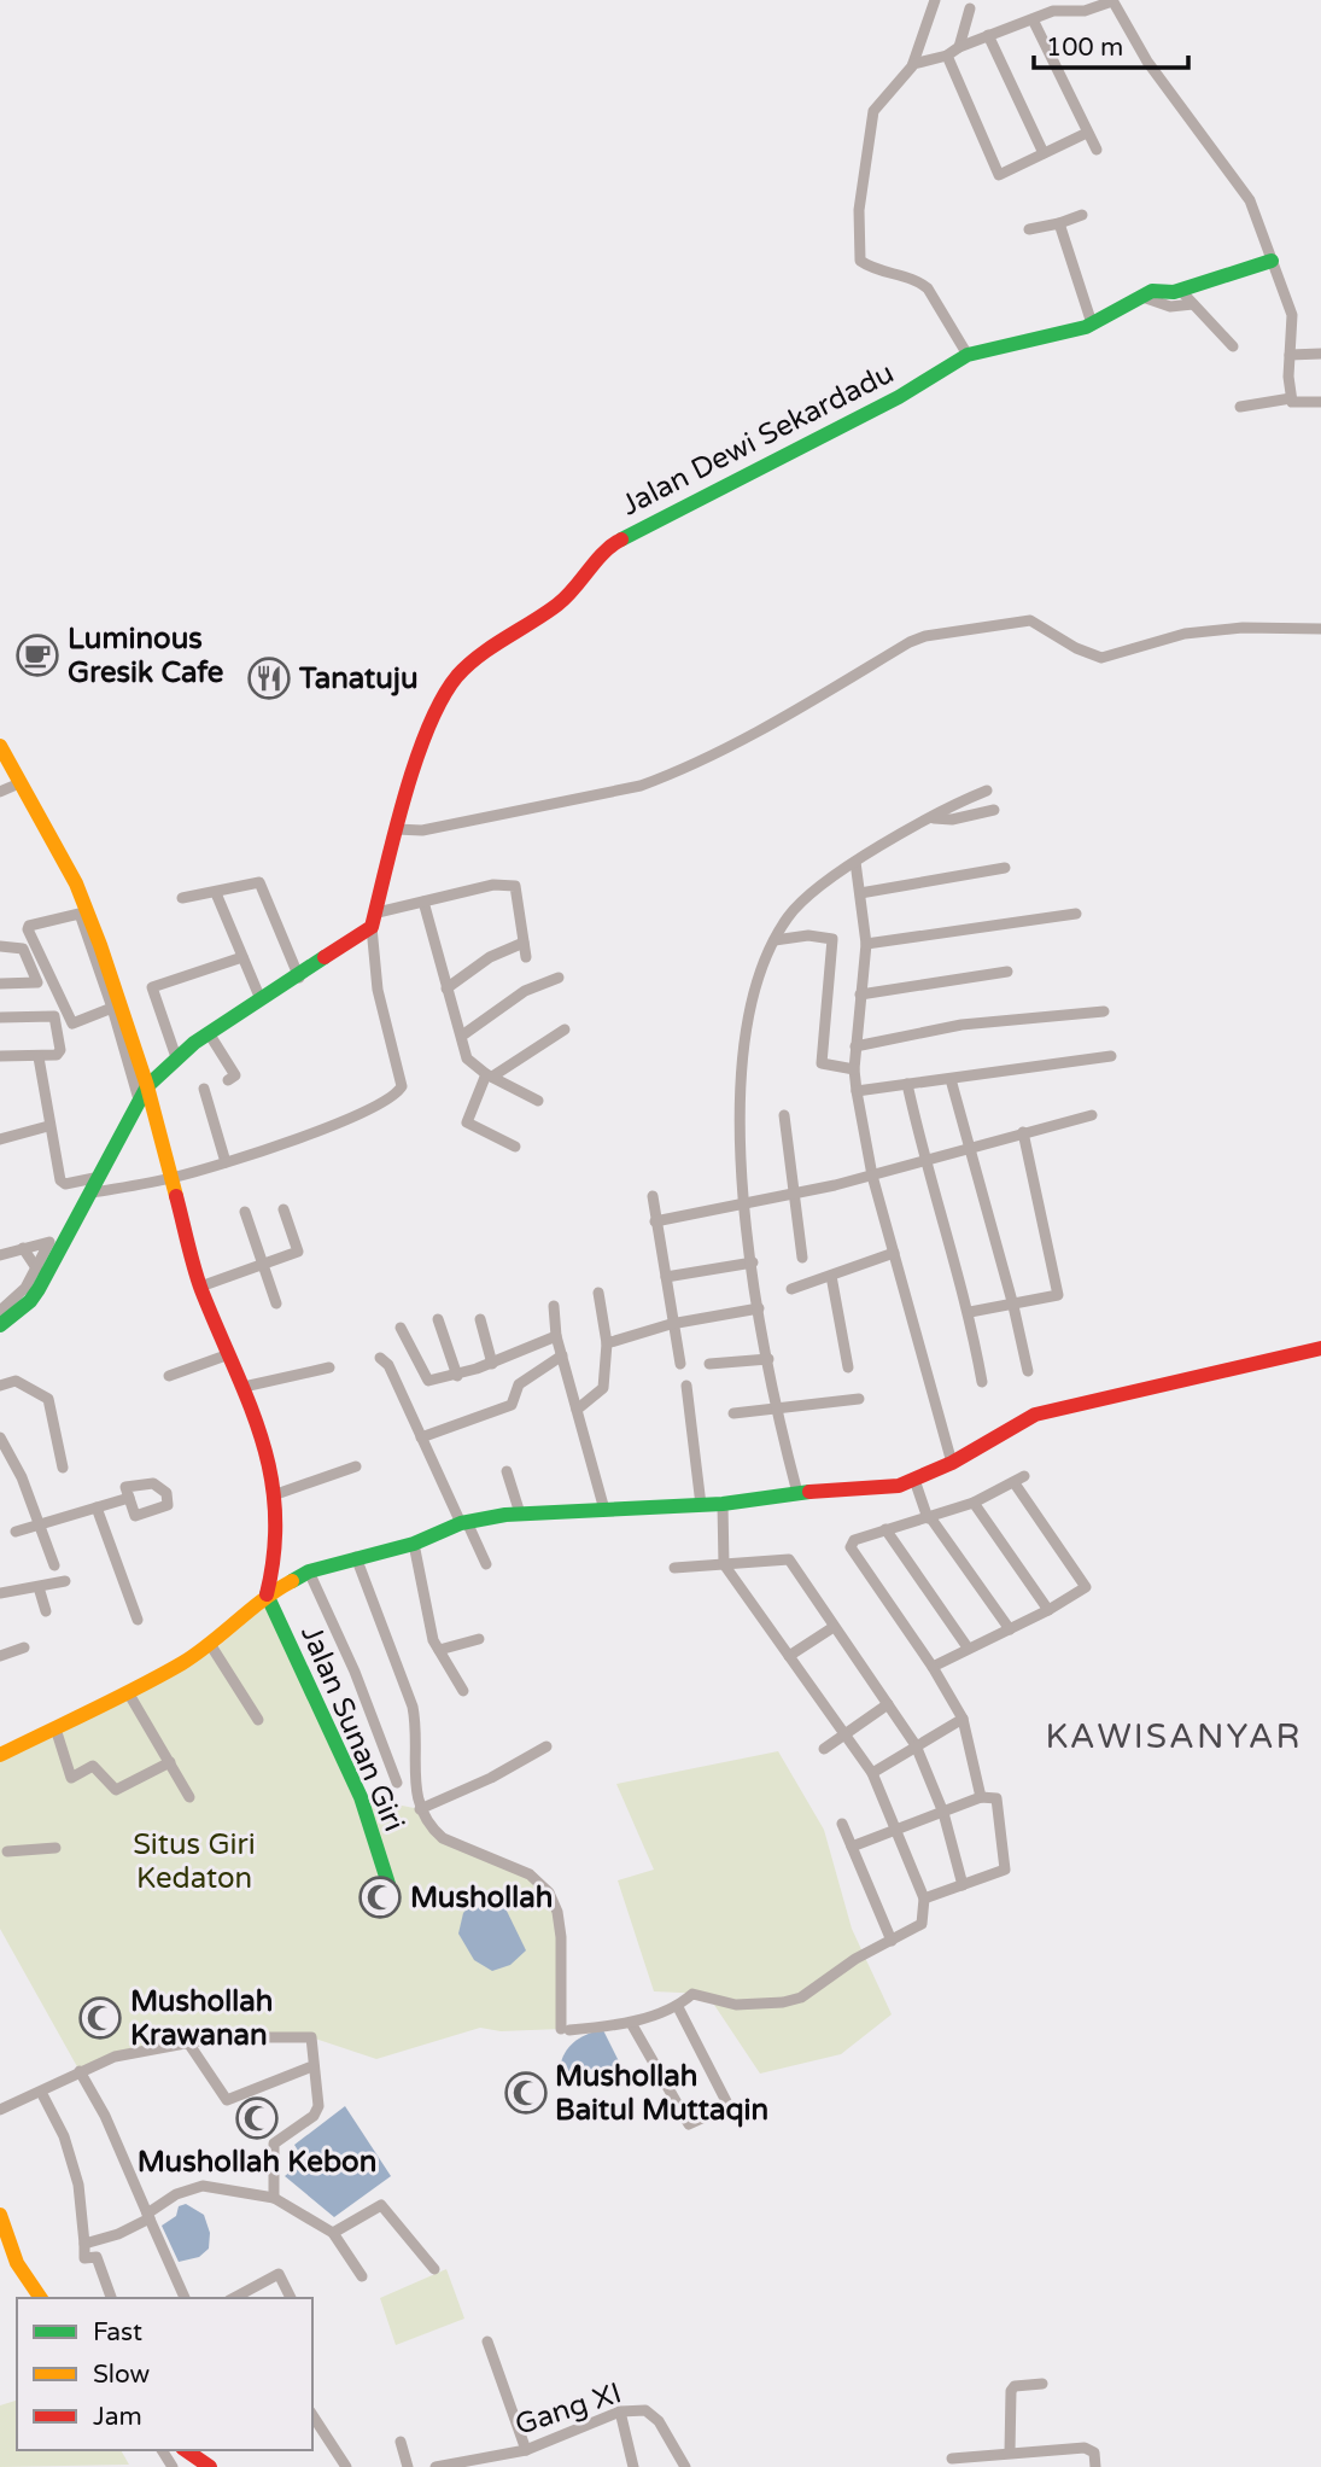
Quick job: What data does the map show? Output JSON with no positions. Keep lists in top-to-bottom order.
{
  "streets": {
    "street": ["Jalan Dewi Sekardadu", "Jalan Sunan Giri", "Gang XI"]
  },
  "districts": ["KAWISANYAR"],
  "parks": ["Situs Giri Kedaton"],
  "places": {
    "cafe": ["Luminous Gresik Cafe"],
    "restaurant": ["Tanatuju"],
    "mosque": [
      "Mushollah",
      "Mushollah Krawanan",
      "Mushollah Baitul Muttaqin",
      "Mushollah Kebon"
    ]
  },
  "legend": ["Fast", "Slow", "Jam"],
  "scale_bar": "100 m"
}
